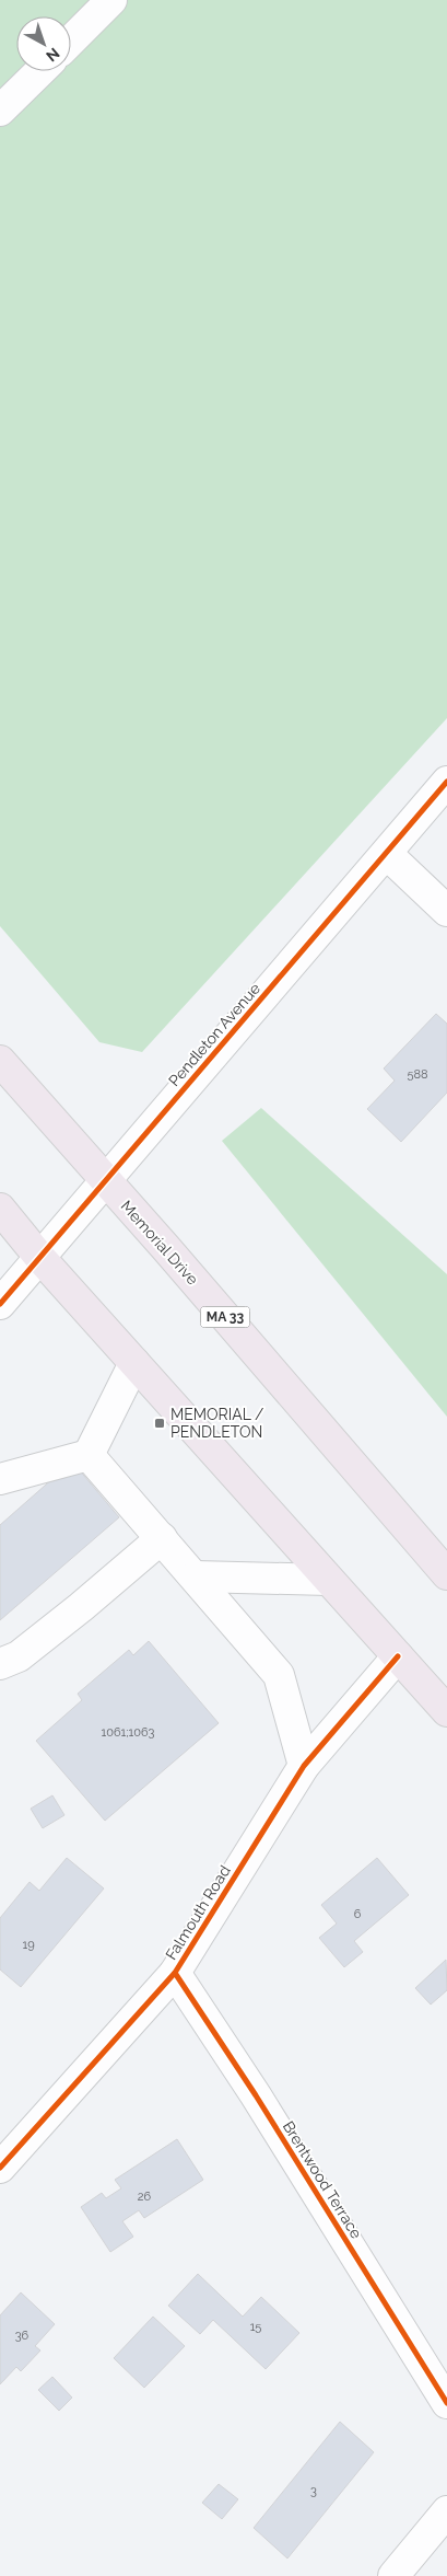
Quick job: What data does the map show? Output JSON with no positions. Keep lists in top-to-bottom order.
{
  "streets": {
    "main road": ["Memorial Drive", "MA 33"],
    "street": ["Pendleton Avenue", "Falmouth Road", "Brentwood Terrace"]
  },
  "crossings": [
    ["Pendleton Avenue", "Memorial Drive"],
    ["Falmouth Road", "Brentwood Terrace"]
  ],
  "places": {
    "transit": ["MEMORIAL / PENDLETON"]
  },
  "house_numbers": [
    "588",
    "1061;1063",
    "6",
    "19",
    "26",
    "15",
    "36",
    "3"
  ],
  "north": "bottom right"
}
